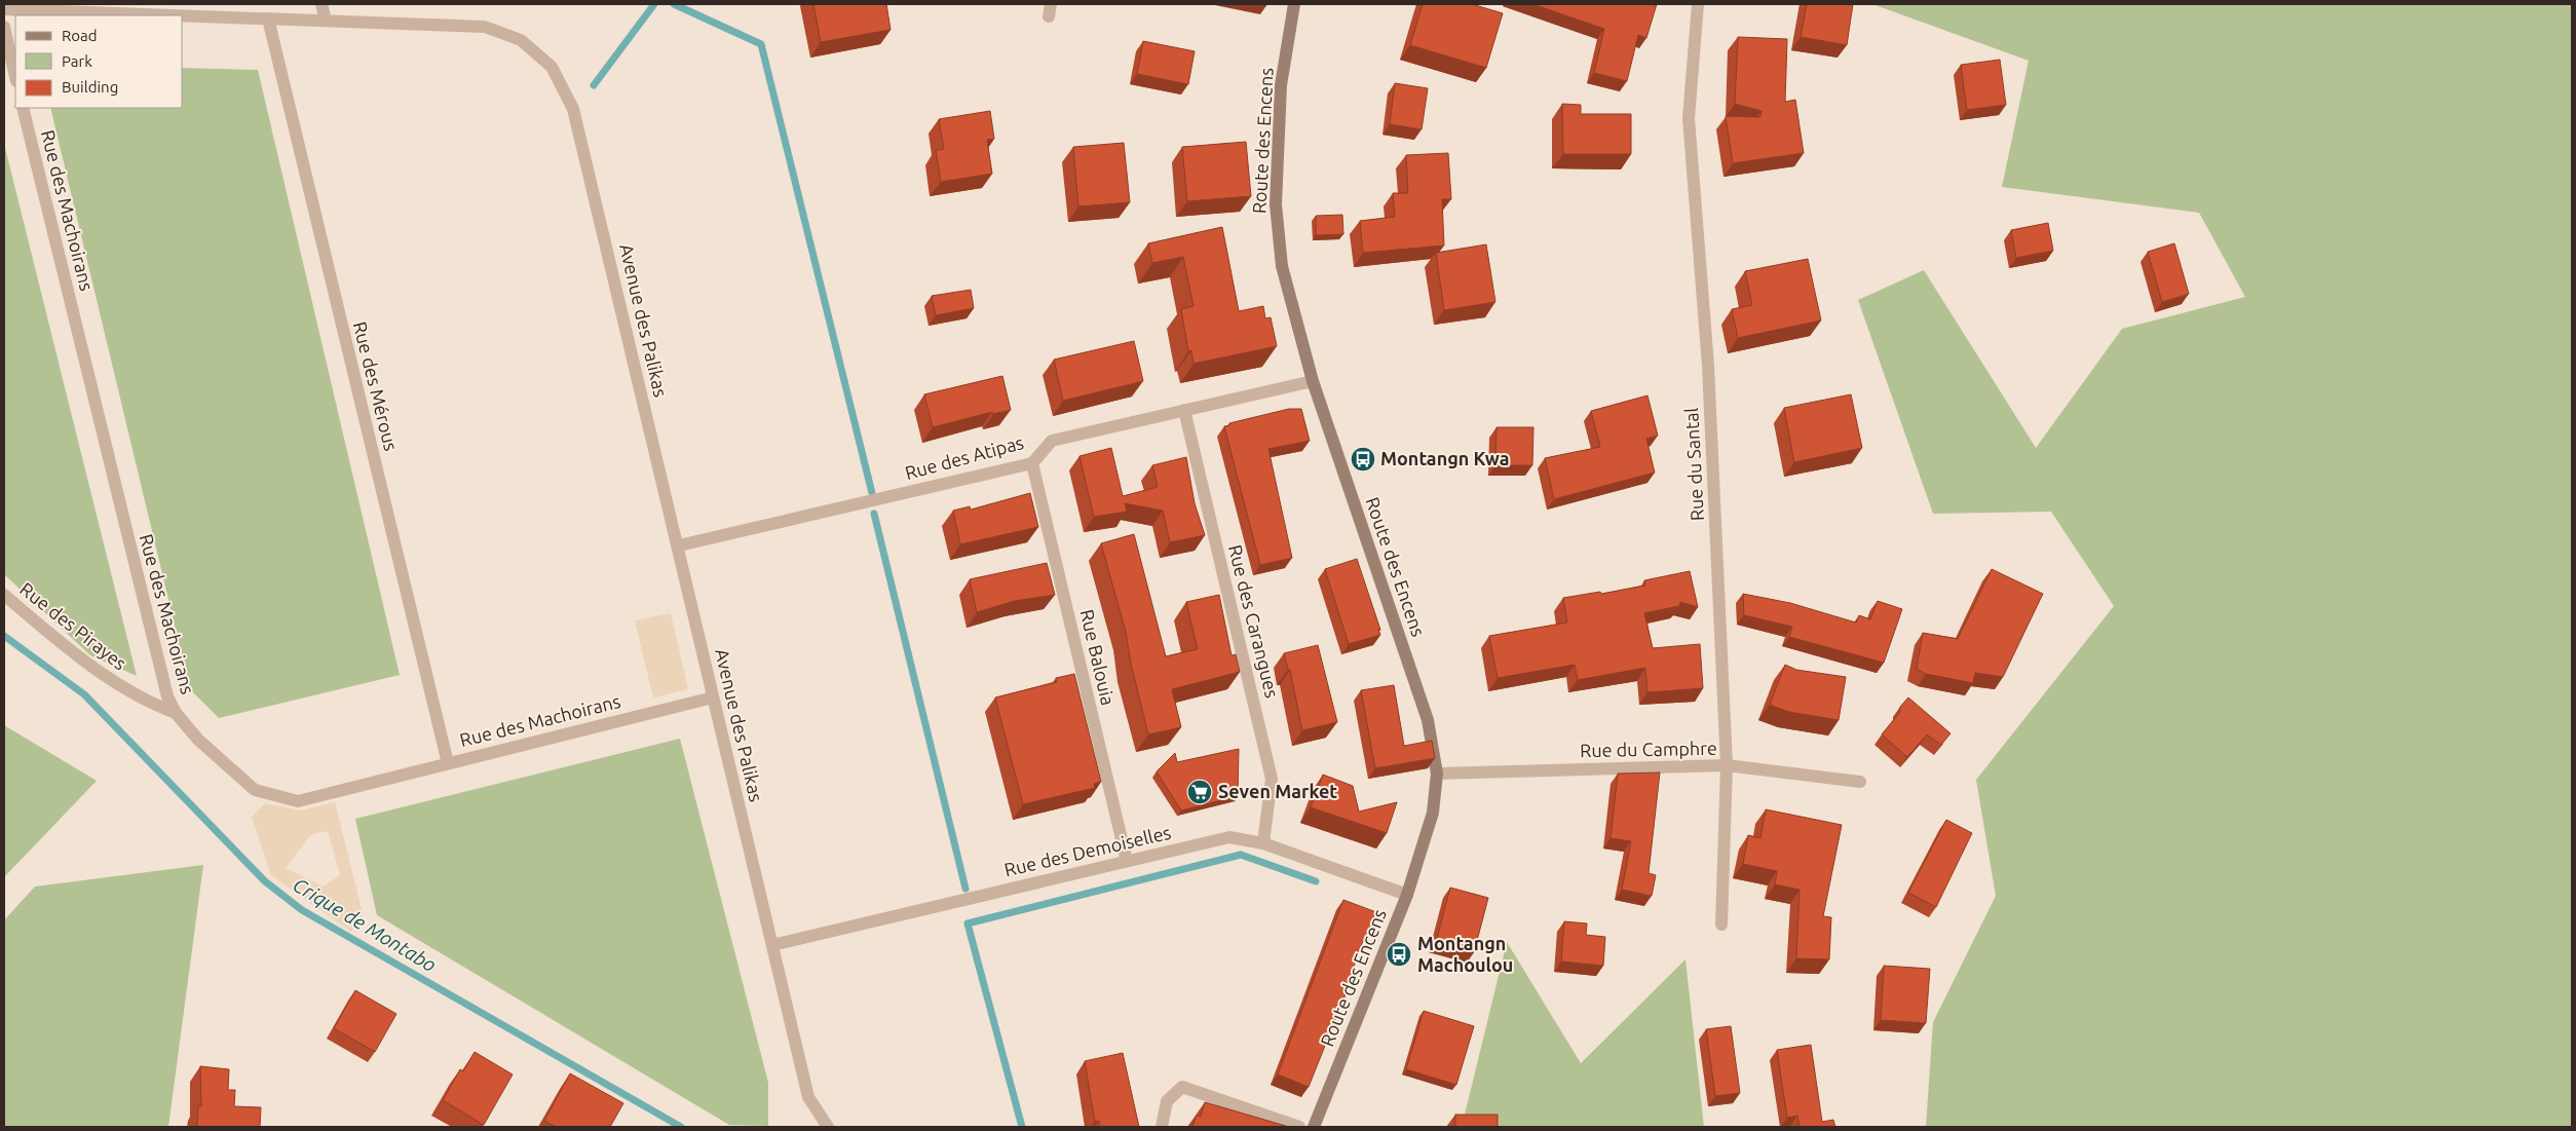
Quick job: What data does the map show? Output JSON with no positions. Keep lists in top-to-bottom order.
{
  "streets": {
    "street": [
      "Route des Encens",
      "Rue des Machoirans",
      "Avenue des Palikas",
      "Rue des Mérous",
      "Rue des Atipas",
      "Rue du Santal",
      "Rue des Carangues",
      "Rue des Pirayes",
      "Rue Balouia",
      "Rue du Camphre",
      "Rue des Demoiselles"
    ]
  },
  "crossings": [
    ["Route des Encens", "Rue des Atipas"],
    ["Route des Encens", "Rue du Camphre"],
    ["Route des Encens", "Rue des Demoiselles"],
    ["Rue des Machoirans", "Avenue des Palikas"],
    ["Rue des Machoirans", "Rue des Mérous"],
    ["Rue des Machoirans", "Rue des Pirayes"],
    ["Avenue des Palikas", "Rue des Mérous"],
    ["Avenue des Palikas", "Rue des Atipas"],
    ["Avenue des Palikas", "Rue des Demoiselles"],
    ["Rue des Atipas", "Rue des Carangues"],
    ["Rue des Atipas", "Rue Balouia"],
    ["Rue du Santal", "Rue du Camphre"],
    ["Rue des Carangues", "Rue des Demoiselles"],
    ["Rue Balouia", "Rue des Demoiselles"]
  ],
  "water": ["Crique de Montabo"],
  "places": {
    "bus stop": ["Montangn Kwa", "Montangn Machoulou"],
    "supermarket": ["Seven Market"]
  },
  "legend": ["Road", "Park", "Building"]
}
